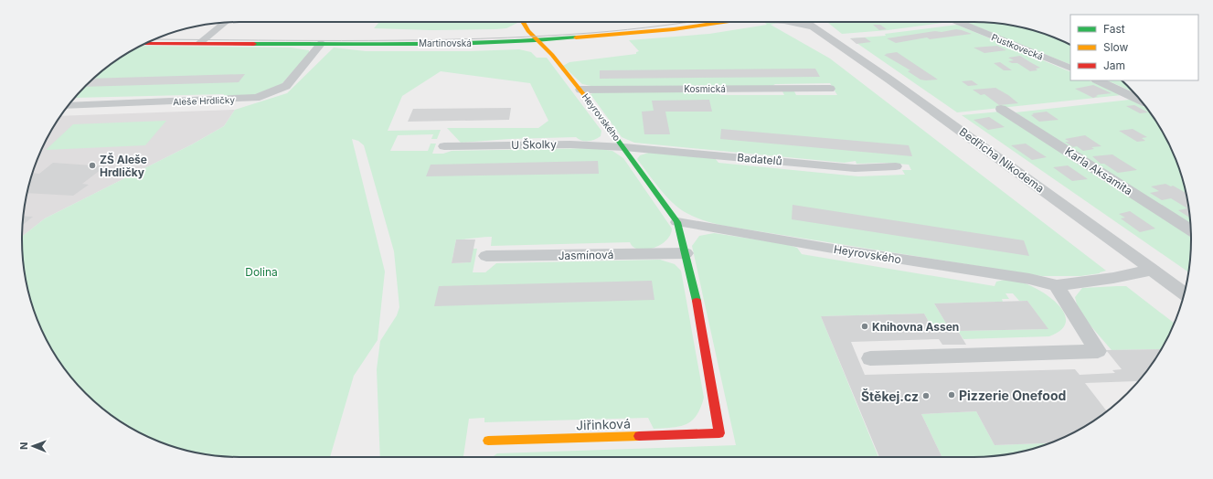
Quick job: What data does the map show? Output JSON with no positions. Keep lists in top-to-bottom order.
{
  "streets": {
    "street": [
      "Martinovská",
      "Pustkovecká",
      "Kosmická",
      "Aleše Hrdličky",
      "Heyrovského",
      "U Školky",
      "Badatelů",
      "Bedřicha Nikodema",
      "Karla Aksamita",
      "Jasmínová",
      "Jiřinková"
    ]
  },
  "crossings": [
    ["Martinovská", "Aleše Hrdličky"],
    ["Martinovská", "Heyrovského"],
    ["Martinovská", "Bedřicha Nikodema"],
    ["Kosmická", "Heyrovského"],
    ["Heyrovského", "U Školky"],
    ["Heyrovského", "Badatelů"],
    ["Heyrovského", "Bedřicha Nikodema"],
    ["Heyrovského", "Jasmínová"],
    ["Heyrovského", "Jiřinková"],
    ["U Školky", "Badatelů"]
  ],
  "parks": ["Dolina"],
  "places": [
    "ZŠ Aleše Hrdličky",
    "Knihovna Assen",
    "Pizzerie Onefood",
    "Štěkej.cz"
  ],
  "legend": ["Fast", "Slow", "Jam"],
  "north": "left"
}
